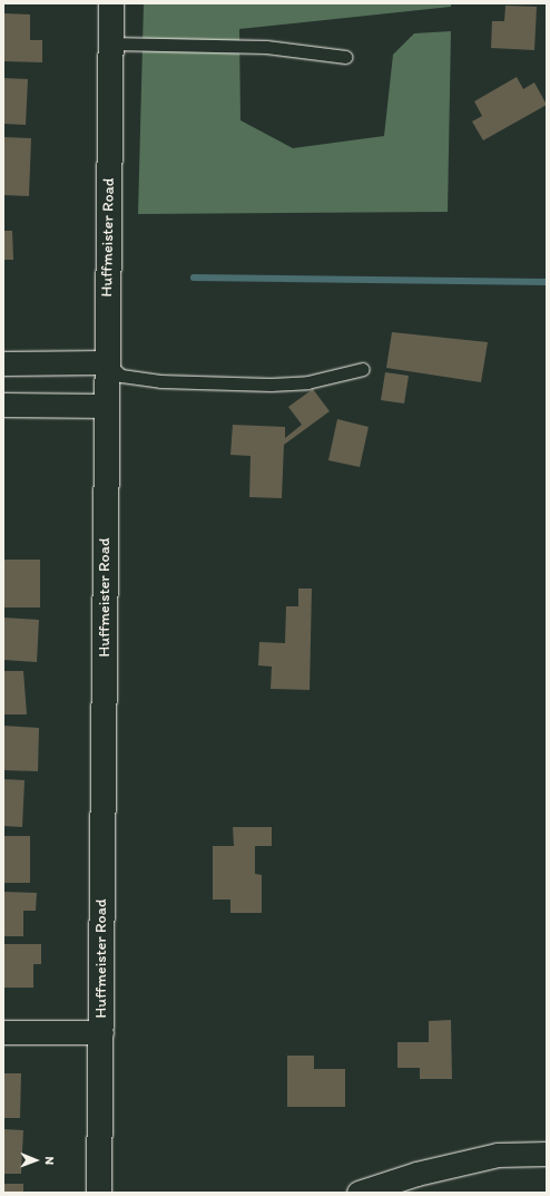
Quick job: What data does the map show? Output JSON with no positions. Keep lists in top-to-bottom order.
{
  "streets": {
    "street": ["Huffmeister Road"]
  },
  "north": "right"
}
